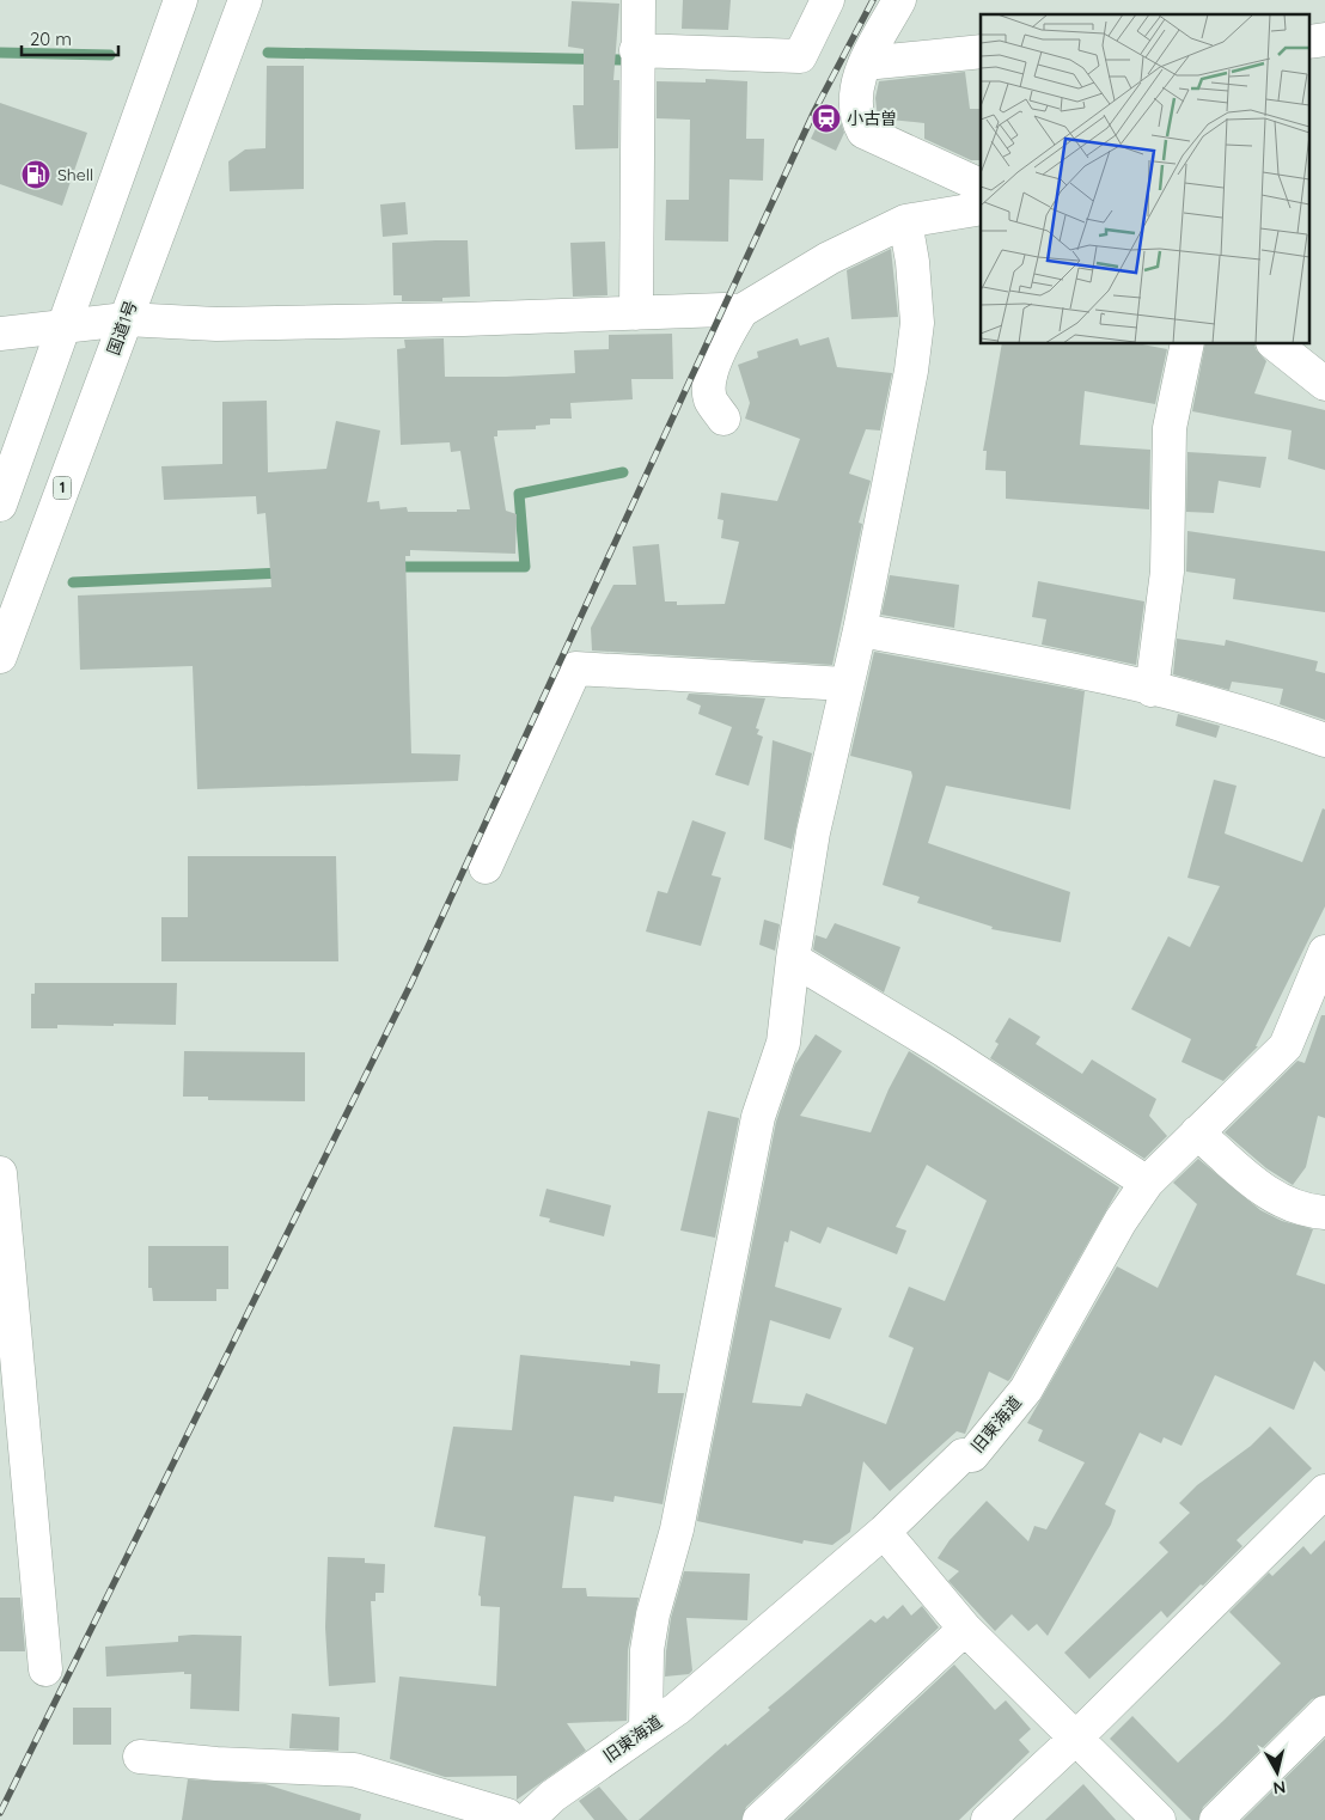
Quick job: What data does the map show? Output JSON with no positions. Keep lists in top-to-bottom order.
{
  "streets": {
    "main road": ["国道1号", "1", "旧東海道"]
  },
  "places": {
    "station": ["小古曽"],
    "fuel station": ["Shell"]
  },
  "scale_bar": "20 m",
  "north": "bottom"
}
